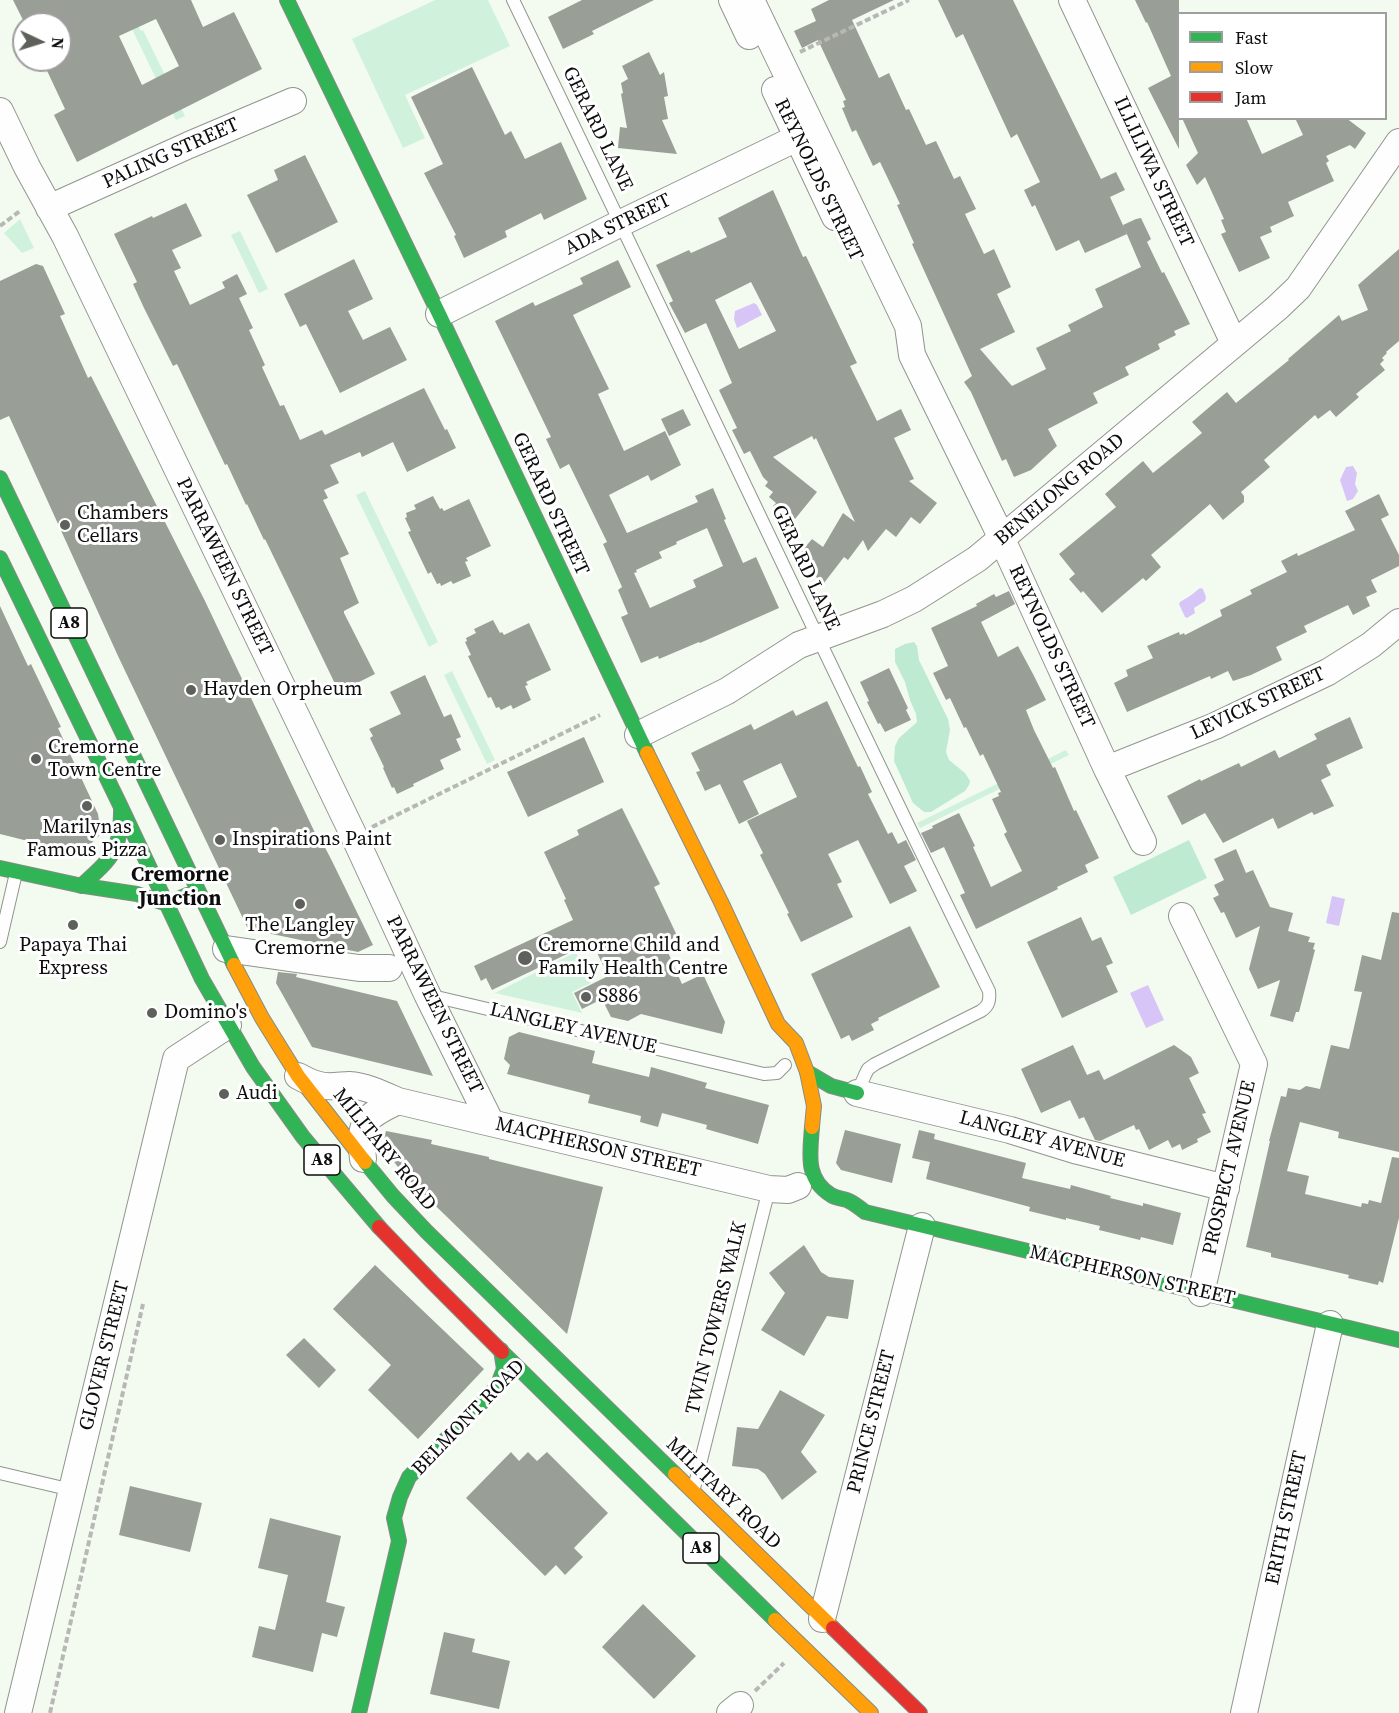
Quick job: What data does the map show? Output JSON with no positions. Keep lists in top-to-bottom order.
{
  "streets": {
    "main road": [
      "GERARD STREET",
      "A8",
      "MACPHERSON STREET",
      "MILITARY ROAD",
      "BELMONT ROAD"
    ],
    "street": [
      "PALING STREET",
      "ILLILIWA STREET",
      "REYNOLDS STREET",
      "ADA STREET",
      "BENELONG ROAD",
      "PARRAWEEN STREET",
      "LEVICK STREET",
      "LANGLEY AVENUE",
      "PROSPECT AVENUE",
      "GLOVER STREET",
      "PRINCE STREET",
      "ERITH STREET"
    ],
    "lane": ["GERARD LANE", "TWIN TOWERS WALK"]
  },
  "crossings": [
    ["GERARD LANE", "ADA STREET"],
    ["GERARD LANE", "BENELONG ROAD"],
    ["GERARD LANE", "LANGLEY AVENUE"],
    ["PALING STREET", "PARRAWEEN STREET"],
    ["ILLILIWA STREET", "BENELONG ROAD"],
    ["REYNOLDS STREET", "ADA STREET"],
    ["REYNOLDS STREET", "BENELONG ROAD"],
    ["REYNOLDS STREET", "LEVICK STREET"],
    ["ADA STREET", "GERARD STREET"],
    ["BENELONG ROAD", "GERARD STREET"],
    ["GERARD STREET", "LANGLEY AVENUE"],
    ["GERARD STREET", "MACPHERSON STREET"],
    ["PARRAWEEN STREET", "LANGLEY AVENUE"],
    ["PARRAWEEN STREET", "MACPHERSON STREET"],
    ["LANGLEY AVENUE", "PROSPECT AVENUE"],
    ["MACPHERSON STREET", "MILITARY ROAD"],
    ["MACPHERSON STREET", "PROSPECT AVENUE"],
    ["MACPHERSON STREET", "TWIN TOWERS WALK"],
    ["MACPHERSON STREET", "PRINCE STREET"],
    ["MACPHERSON STREET", "ERITH STREET"],
    ["MILITARY ROAD", "TWIN TOWERS WALK"],
    ["MILITARY ROAD", "GLOVER STREET"],
    ["MILITARY ROAD", "BELMONT ROAD"],
    ["MILITARY ROAD", "PRINCE STREET"]
  ],
  "districts": ["Cremorne Junction"],
  "places": [
    "Chambers Cellars",
    "Hayden Orpheum",
    "Cremorne Town Centre",
    "Marilynas Famous Pizza",
    "Inspirations Paint",
    "The Langley Cremorne",
    "Papaya Thai Express",
    "Cremorne Child and Family Health Centre",
    "S886",
    "Domino's",
    "Audi"
  ],
  "legend": ["Fast", "Slow", "Jam"],
  "north": "right"
}
